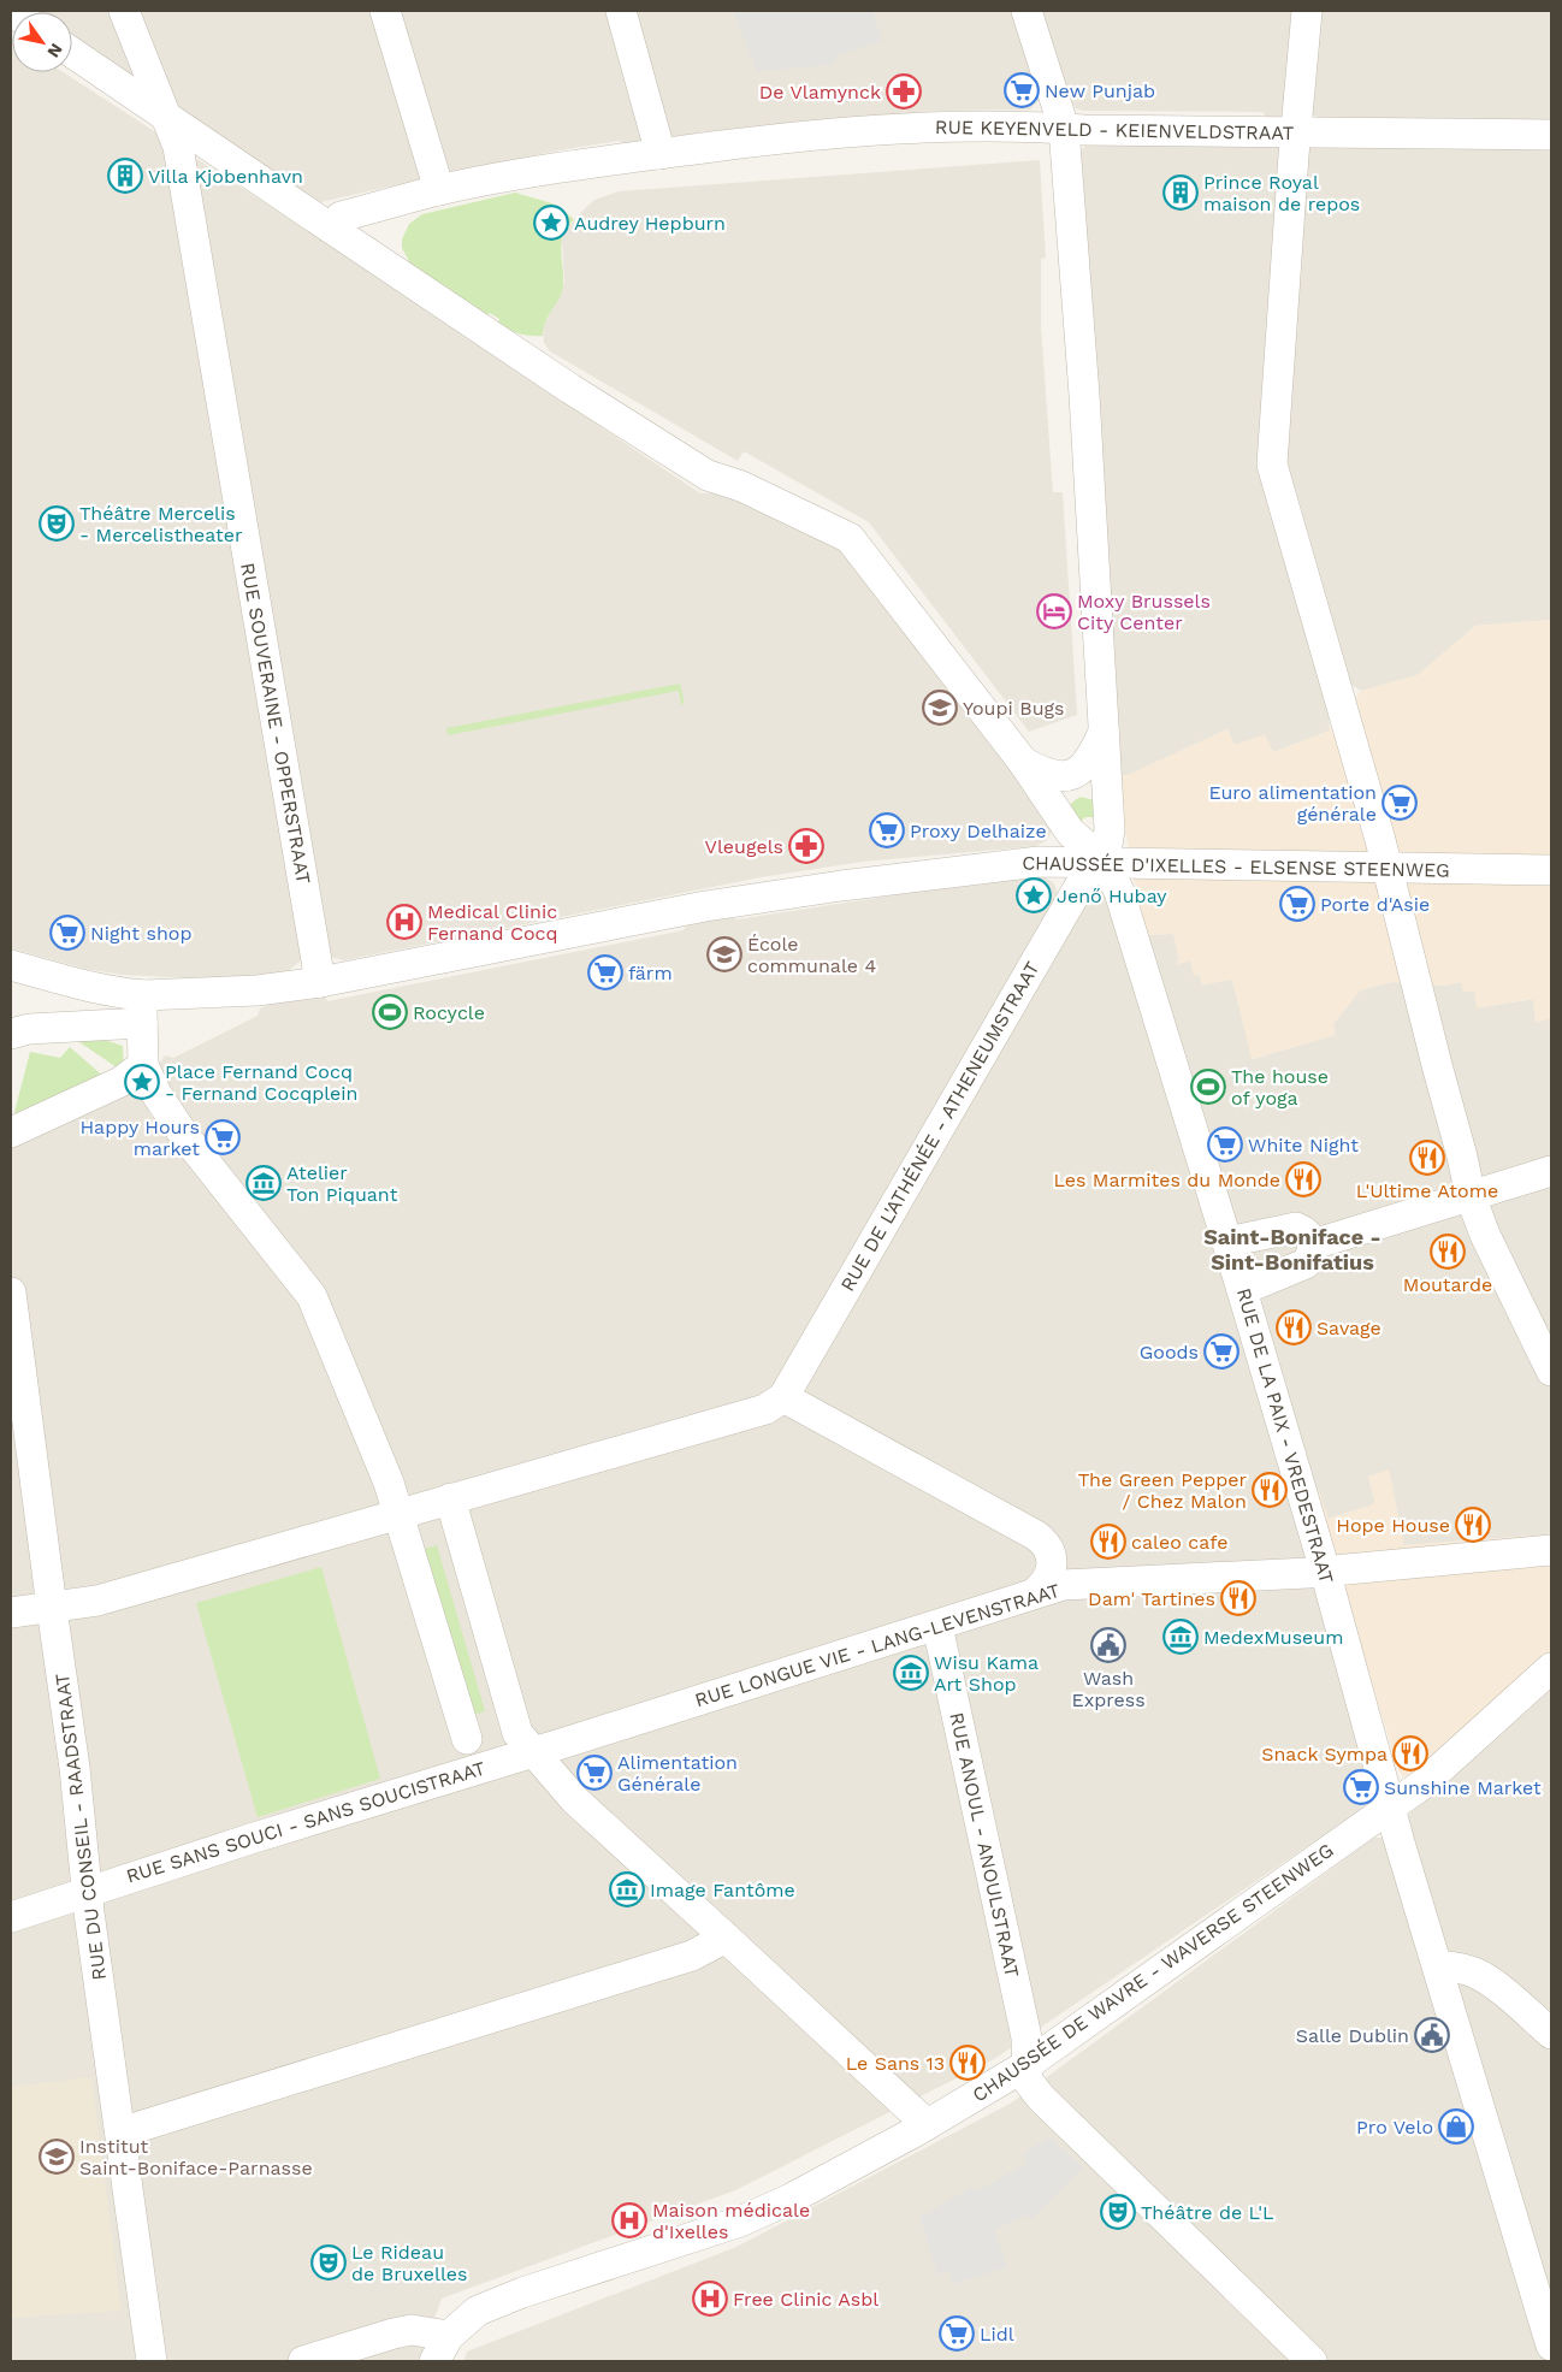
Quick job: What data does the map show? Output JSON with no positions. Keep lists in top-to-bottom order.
{
  "streets": {
    "street": [
      "RUE KEYENVELD - KEIENVELDSTRAAT",
      "RUE SOUVERAINE - OPPERSTRAAT",
      "CHAUSSÉE D'IXELLES - ELSENSE STEENWEG",
      "RUE DE L'ATHÉNÉE - ATHENEUMSTRAAT",
      "RUE DE LA PAIX - VREDESTRAAT",
      "RUE LONGUE VIE - LANG-LEVENSTRAAT",
      "RUE SANS SOUCI - SANS SOUCISTRAAT",
      "RUE DU CONSEIL - RAADSTRAAT",
      "RUE ANOUL - ANOULSTRAAT",
      "CHAUSSÉE DE WAVRE - WAVERSE STEENWEG"
    ]
  },
  "crossings": [
    ["RUE SOUVERAINE - OPPERSTRAAT", "CHAUSSÉE D'IXELLES - ELSENSE STEENWEG"],
    ["CHAUSSÉE D'IXELLES - ELSENSE STEENWEG", "RUE DE L'ATHÉNÉE - ATHENEUMSTRAAT"],
    ["CHAUSSÉE D'IXELLES - ELSENSE STEENWEG", "RUE DE LA PAIX - VREDESTRAAT"],
    ["RUE DE L'ATHÉNÉE - ATHENEUMSTRAAT", "RUE DE LA PAIX - VREDESTRAAT"],
    ["RUE DE LA PAIX - VREDESTRAAT", "RUE LONGUE VIE - LANG-LEVENSTRAAT"],
    ["RUE DE LA PAIX - VREDESTRAAT", "CHAUSSÉE DE WAVRE - WAVERSE STEENWEG"],
    ["RUE LONGUE VIE - LANG-LEVENSTRAAT", "RUE SANS SOUCI - SANS SOUCISTRAAT"],
    ["RUE LONGUE VIE - LANG-LEVENSTRAAT", "RUE ANOUL - ANOULSTRAAT"],
    ["RUE SANS SOUCI - SANS SOUCISTRAAT", "RUE DU CONSEIL - RAADSTRAAT"],
    ["RUE ANOUL - ANOULSTRAAT", "CHAUSSÉE DE WAVRE - WAVERSE STEENWEG"]
  ],
  "districts": ["Saint-Boniface - Sint-Bonifatius"],
  "places": {
    "supermarket": [
      "New Punjab",
      "Euro alimentation générale",
      "Proxy Delhaize",
      "Porte d'Asie",
      "Night shop",
      "färm",
      "Happy Hours market",
      "White Night",
      "Goods",
      "Alimentation Générale",
      "Sunshine Market",
      "Lidl"
    ],
    "pharmacy": ["De Vlamynck", "Vleugels"],
    "building": ["Villa Kjobenhavn", "Prince Royal maison de repos"],
    "place": ["Audrey Hepburn", "Jenő Hubay", "Place Fernand Cocq - Fernand Cocqplein"],
    "theatre": ["Théâtre Mercelis - Mercelistheater", "Théâtre de L'L", "Le Rideau de Bruxelles"],
    "hotel": ["Moxy Brussels City Center"],
    "school or university": ["Youpi Bugs", "École communale 4", "Institut Saint-Boniface-Parnasse"],
    "hospital": ["Medical Clinic Fernand Cocq", "Maison médicale d'Ixelles", "Free Clinic Asbl"],
    "sports": ["Rocycle", "The house of yoga"],
    "restaurant": [
      "L'Ultime Atome",
      "Les Marmites du Monde",
      "Moutarde",
      "Savage",
      "The Green Pepper / Chez Malon",
      "Hope House",
      "caleo cafe",
      "Dam' Tartines",
      "Snack Sympa",
      "Le Sans 13"
    ],
    "museum": [
      "Atelier Ton Piquant",
      "MedexMuseum",
      "Wisu Kama Art Shop",
      "Image Fantôme"
    ],
    "public building": ["Wash Express", "Salle Dublin"],
    "shop": ["Pro Velo"]
  },
  "north": "bottom right"
}
